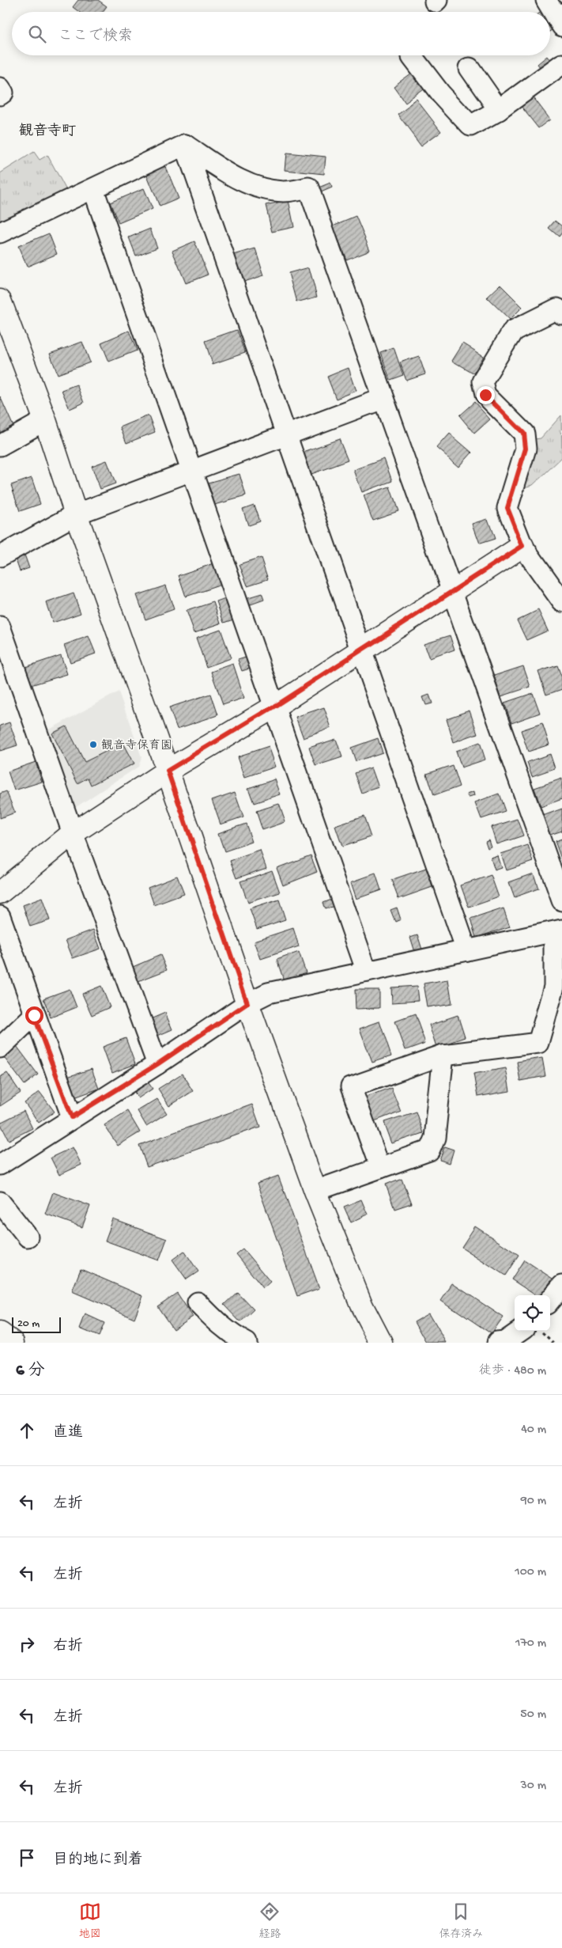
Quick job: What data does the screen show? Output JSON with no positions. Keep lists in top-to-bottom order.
{
  "districts": ["観音寺町"],
  "places": ["観音寺保育園"],
  "scale_bar": "20 m",
  "page": {
    "search": "ここで検索",
    "scale": "20 m",
    "heading": ["6 分", "徒歩 · 480 m"],
    "list": [
      ["直進", "40 m"],
      ["左折", "90 m"],
      ["左折", "100 m"],
      ["右折", "170 m"],
      ["左折", "50 m"],
      ["左折", "30 m"],
      "目的地に到着"
    ],
    "nav": ["地図", "経路", "保存済み"]
  }
}
